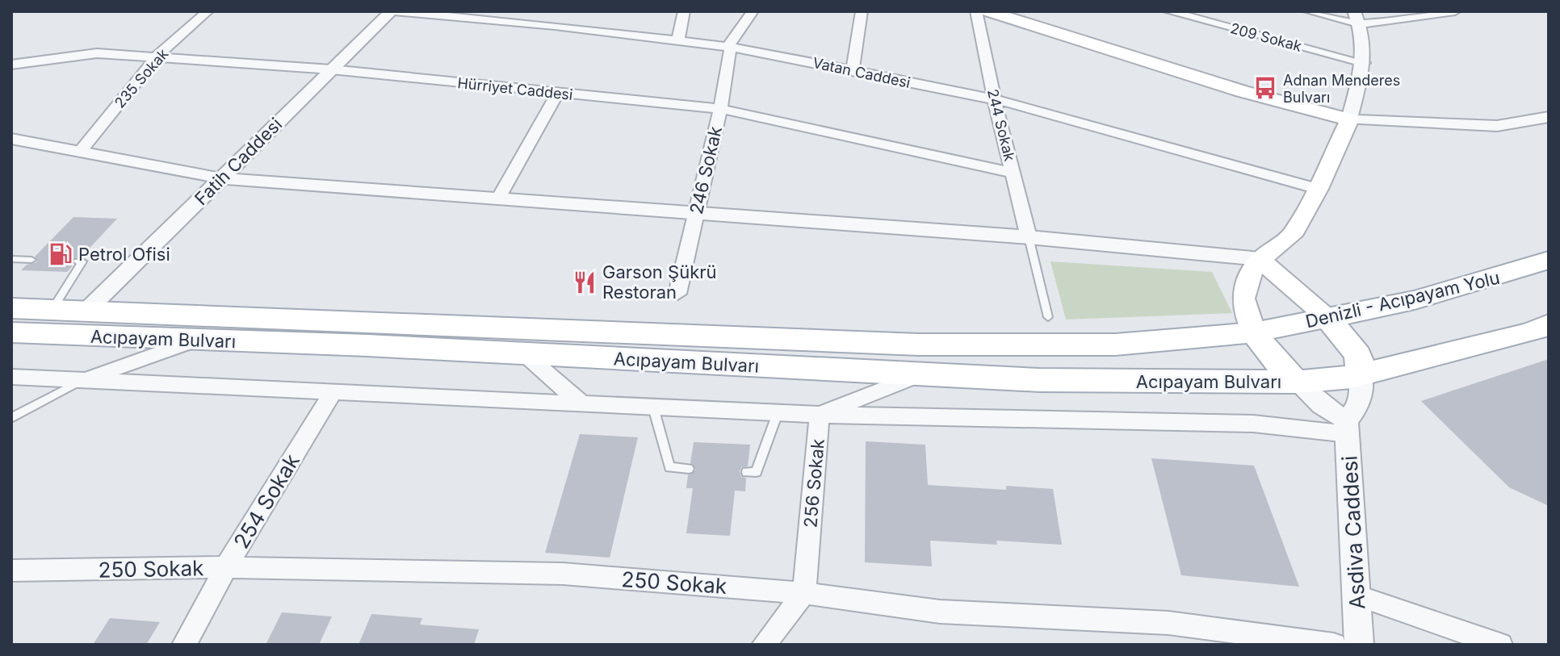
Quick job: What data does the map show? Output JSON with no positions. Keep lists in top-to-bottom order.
{
  "streets": {
    "main road": ["Denizli - Acıpayam Yolu", "Acıpayam Bulvarı"],
    "street": [
      "209 Sokak",
      "Vatan Caddesi",
      "235 Sokak",
      "Hürriyet Caddesi",
      "244 Sokak",
      "Fatih Caddesi",
      "246 Sokak",
      "256 Sokak",
      "254 Sokak",
      "Asdiva Caddesi",
      "250 Sokak"
    ]
  },
  "crossings": [
    ["Vatan Caddesi", "244 Sokak"],
    ["Vatan Caddesi", "Fatih Caddesi"],
    ["Vatan Caddesi", "246 Sokak"],
    ["235 Sokak", "Hürriyet Caddesi"],
    ["Hürriyet Caddesi", "244 Sokak"],
    ["Hürriyet Caddesi", "Fatih Caddesi"],
    ["Hürriyet Caddesi", "246 Sokak"],
    ["Fatih Caddesi", "Acıpayam Bulvarı"],
    ["Denizli - Acıpayam Yolu", "Acıpayam Bulvarı"],
    ["Acıpayam Bulvarı", "256 Sokak"],
    ["Acıpayam Bulvarı", "Asdiva Caddesi"],
    ["256 Sokak", "250 Sokak"],
    ["254 Sokak", "250 Sokak"]
  ],
  "places": {
    "bus stop": ["Adnan Menderes Bulvarı"],
    "fuel station": ["Petrol Ofisi"],
    "restaurant": ["Garson Şükrü Restoran"]
  }
}
